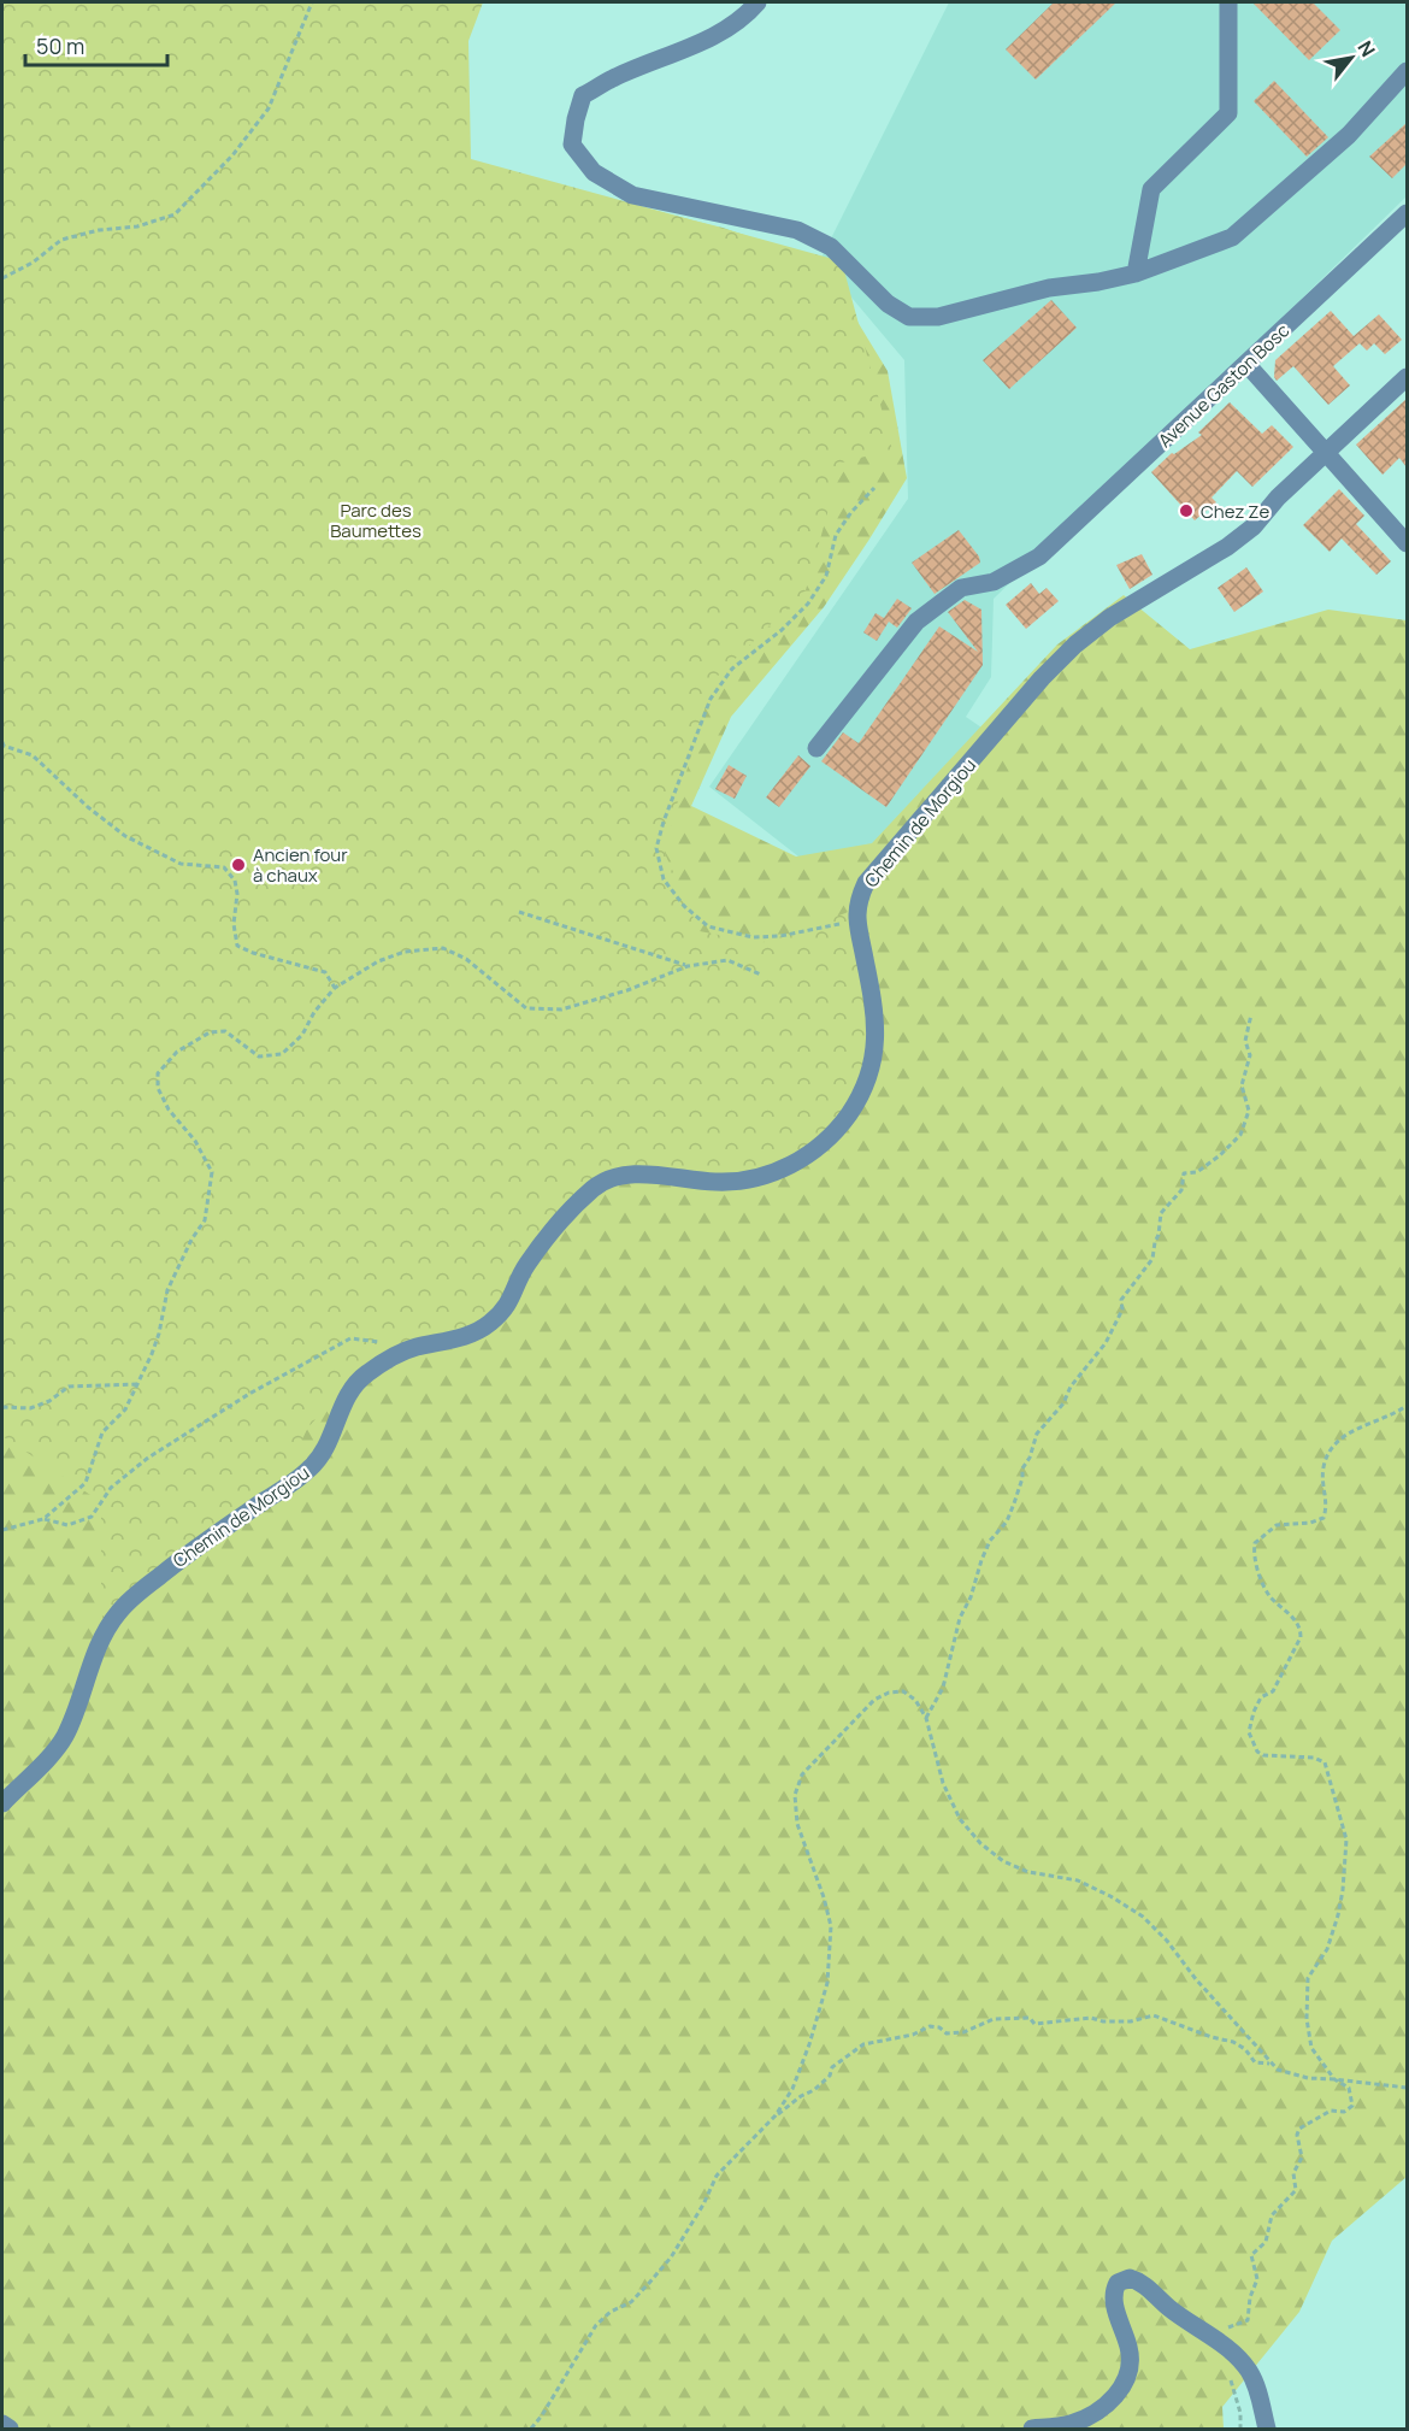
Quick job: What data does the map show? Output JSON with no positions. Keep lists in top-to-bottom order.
{
  "streets": {
    "street": ["Avenue Gaston Bosc", "Chemin de Morgiou"]
  },
  "parks": ["Parc des Baumettes"],
  "places": ["Chez Ze", "Ancien four à chaux"],
  "scale_bar": "50 m",
  "north": "top right"
}
